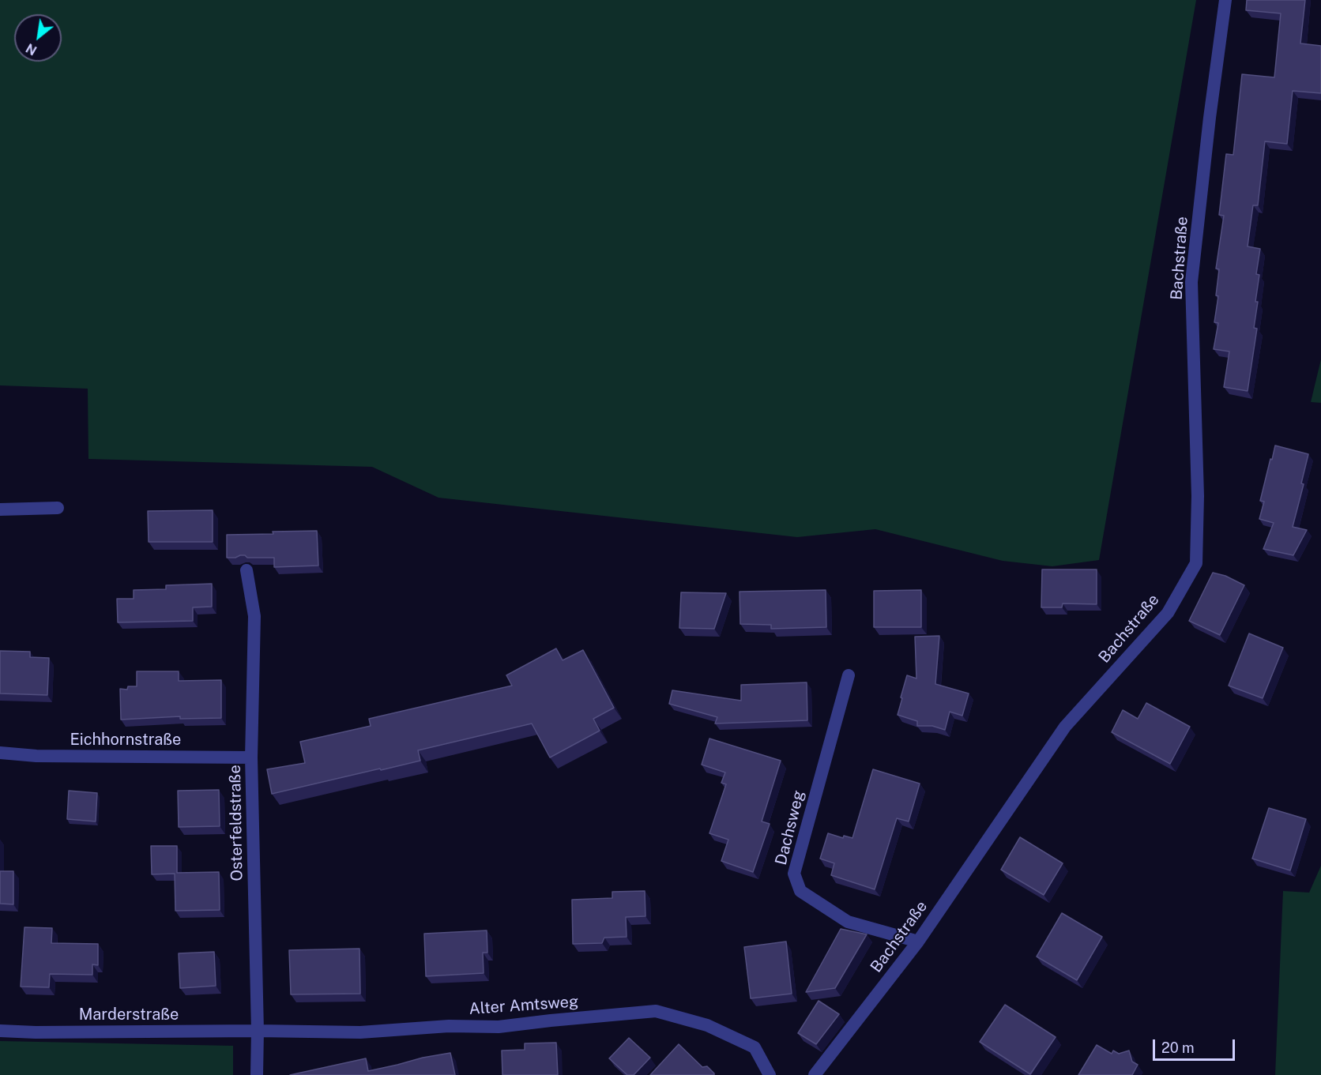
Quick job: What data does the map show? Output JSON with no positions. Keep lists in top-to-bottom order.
{
  "streets": {
    "street": [
      "Bachstraße",
      "Eichhornstraße",
      "Osterfeldstraße",
      "Dachsweg",
      "Alter Amtsweg",
      "Marderstraße"
    ]
  },
  "crossings": [
    ["Bachstraße", "Dachsweg"],
    ["Eichhornstraße", "Osterfeldstraße"],
    ["Osterfeldstraße", "Alter Amtsweg"],
    ["Osterfeldstraße", "Marderstraße"],
    ["Alter Amtsweg", "Marderstraße"]
  ],
  "scale_bar": "20 m",
  "north": "bottom left"
}
